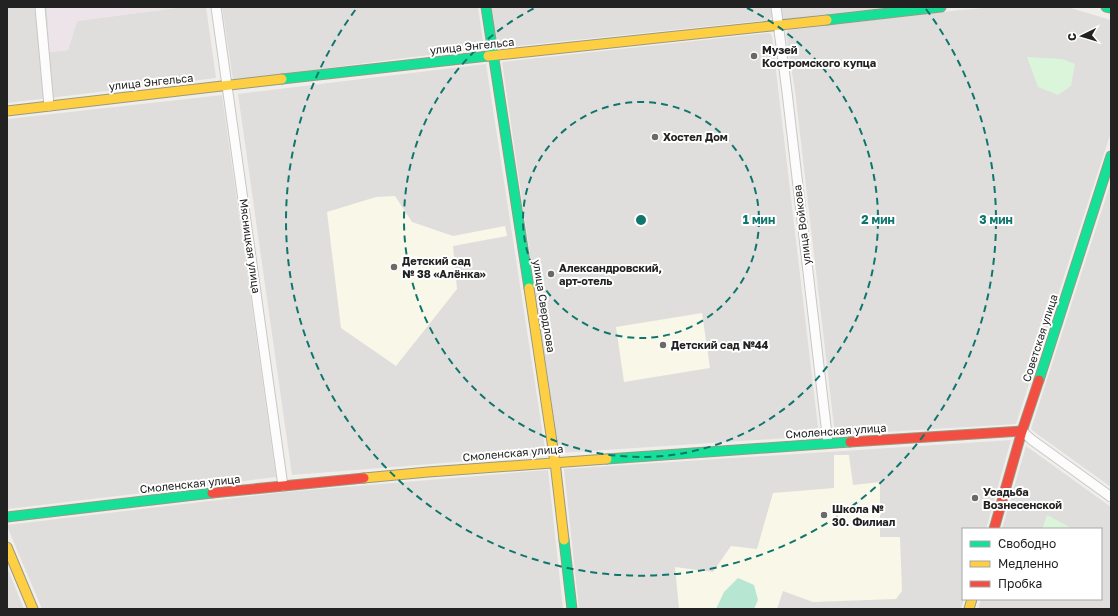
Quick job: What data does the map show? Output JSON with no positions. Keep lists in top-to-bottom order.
{
  "streets": {
    "street": [
      "улица Энгельса",
      "улица Войкова",
      "Мясницкая улица",
      "улица Свердлова",
      "Советская улица",
      "Смоленская улица"
    ]
  },
  "crossings": [
    ["улица Энгельса", "улица Войкова"],
    ["улица Энгельса", "Мясницкая улица"],
    ["улица Энгельса", "улица Свердлова"],
    ["улица Войкова", "Смоленская улица"],
    ["Мясницкая улица", "Смоленская улица"],
    ["улица Свердлова", "Смоленская улица"],
    ["Советская улица", "Смоленская улица"]
  ],
  "places": [
    "Музей Костромского купца",
    "Хостел Дом",
    "Детский сад № 38 «Алёнка»",
    "Александровский, арт-отель",
    "Детский сад №44",
    "Усадьба Вознесенской",
    "Школа № 30. Филиал"
  ],
  "legend": ["Свободно", "Медленно", "Пробка"],
  "north": "left",
  "rings": ["1 мин", "2 мин", "3 мин"]
}
